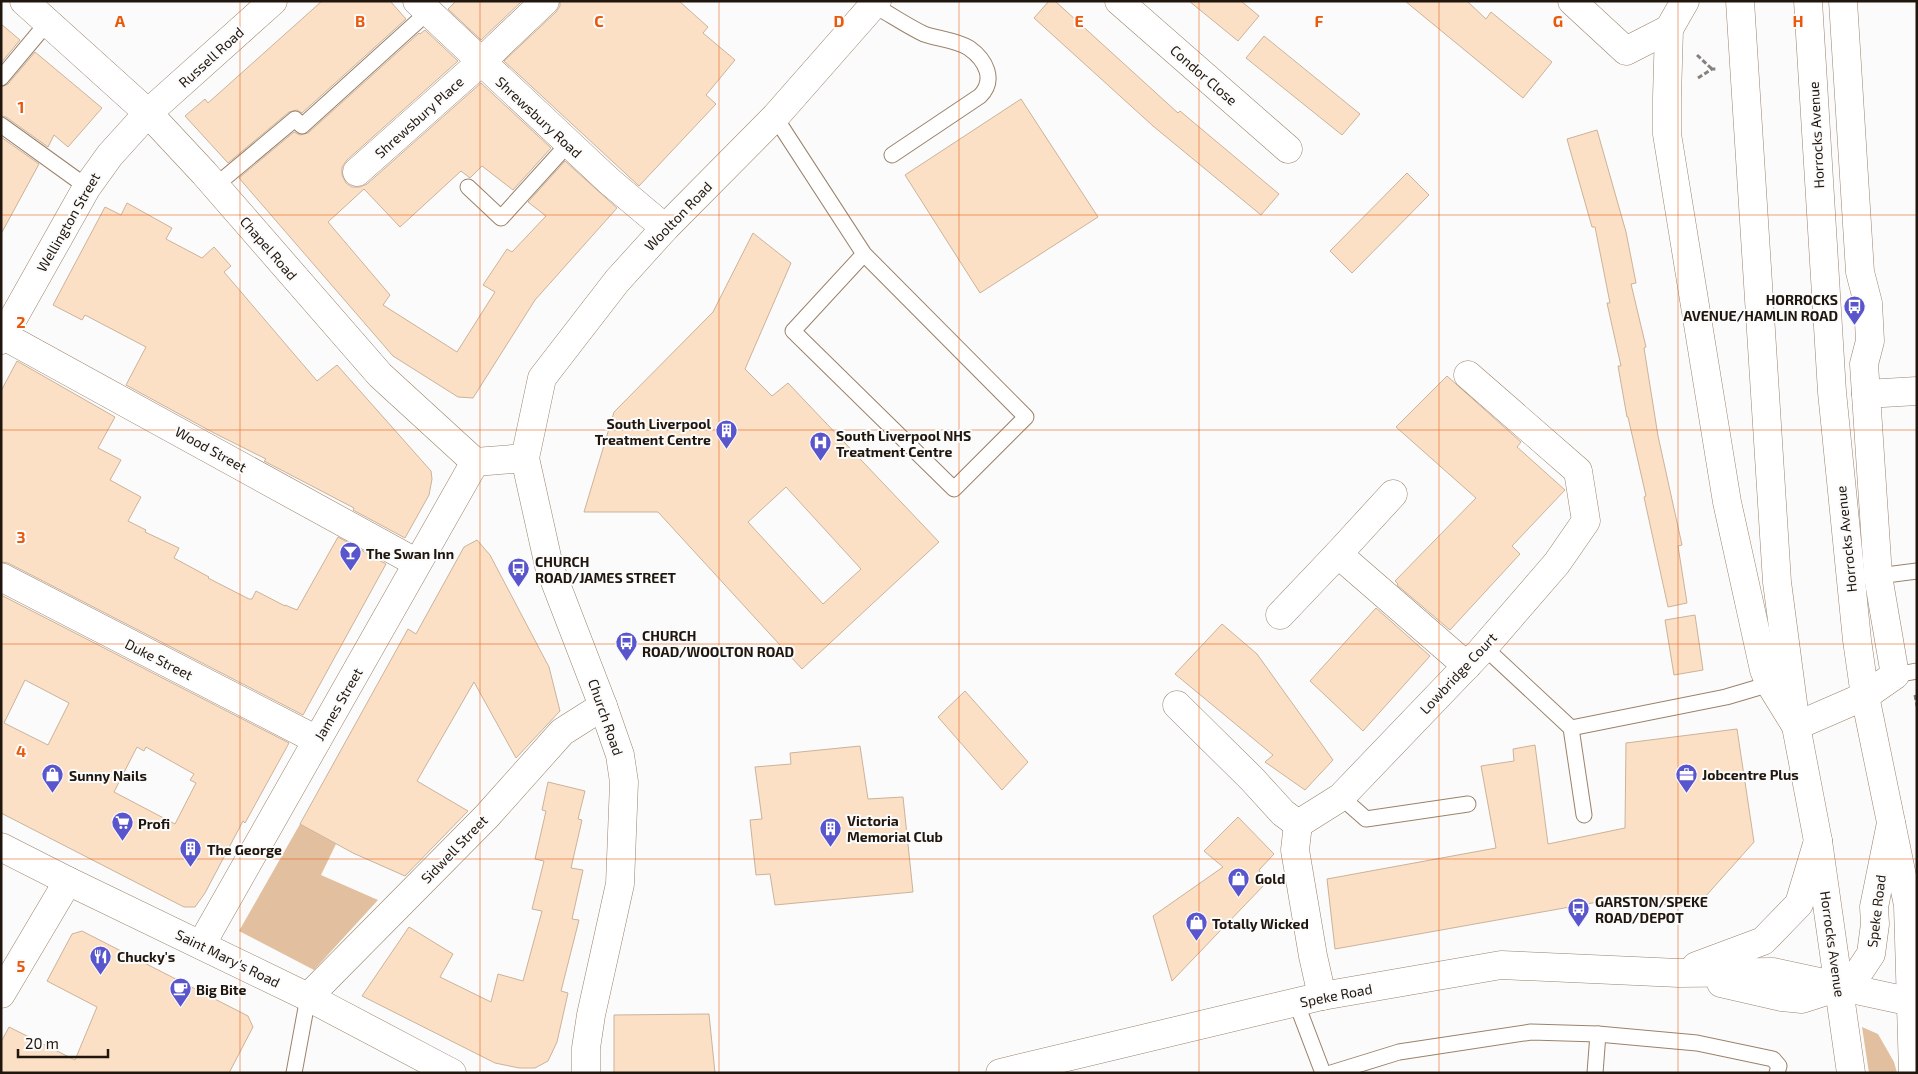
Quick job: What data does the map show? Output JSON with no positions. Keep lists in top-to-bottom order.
{
  "streets": {
    "street": [
      "Russell Road",
      "Condor Close",
      "Shrewsbury Place",
      "Shrewsbury Road",
      "Horrocks Avenue",
      "Woolton Road",
      "Wellington Street",
      "Chapel Road",
      "Wood Street",
      "Duke Street",
      "Lowbridge Court",
      "James Street",
      "Church Road",
      "Sidwell Street",
      "Speke Road",
      "Saint Mary's Road"
    ]
  },
  "crossings": [
    ["Russell Road", "Wellington Street"],
    ["Russell Road", "Chapel Road"],
    ["Shrewsbury Place", "Shrewsbury Road"],
    ["Shrewsbury Road", "Woolton Road"],
    ["Horrocks Avenue", "Speke Road"],
    ["Woolton Road", "Church Road"],
    ["Wellington Street", "Chapel Road"],
    ["Wellington Street", "Wood Street"],
    ["Chapel Road", "James Street"],
    ["Wood Street", "James Street"],
    ["Duke Street", "James Street"],
    ["James Street", "Saint Mary's Road"],
    ["Church Road", "Sidwell Street"],
    ["Sidwell Street", "Saint Mary's Road"]
  ],
  "places": {
    "bus stop": [
      "HORROCKS AVENUE/HAMLIN ROAD",
      "CHURCH ROAD/JAMES STREET",
      "CHURCH ROAD/WOOLTON ROAD",
      "GARSTON/SPEKE ROAD/DEPOT"
    ],
    "building": ["South Liverpool Treatment Centre", "Victoria Memorial Club", "The George"],
    "hospital": ["South Liverpool NHS Treatment Centre"],
    "bar": ["The Swan Inn"],
    "office": ["Jobcentre Plus"],
    "shop": ["Sunny Nails", "Gold", "Totally Wicked"],
    "supermarket": ["Profi"],
    "restaurant": ["Chucky's"],
    "cafe": ["Big Bite"]
  },
  "scale_bar": "20 m",
  "grid": {
    "columns": [
      "A",
      "B",
      "C",
      "D",
      "E",
      "F",
      "G",
      "H"
    ],
    "rows": [
      "1",
      "2",
      "3",
      "4",
      "5"
    ]
  }
}
